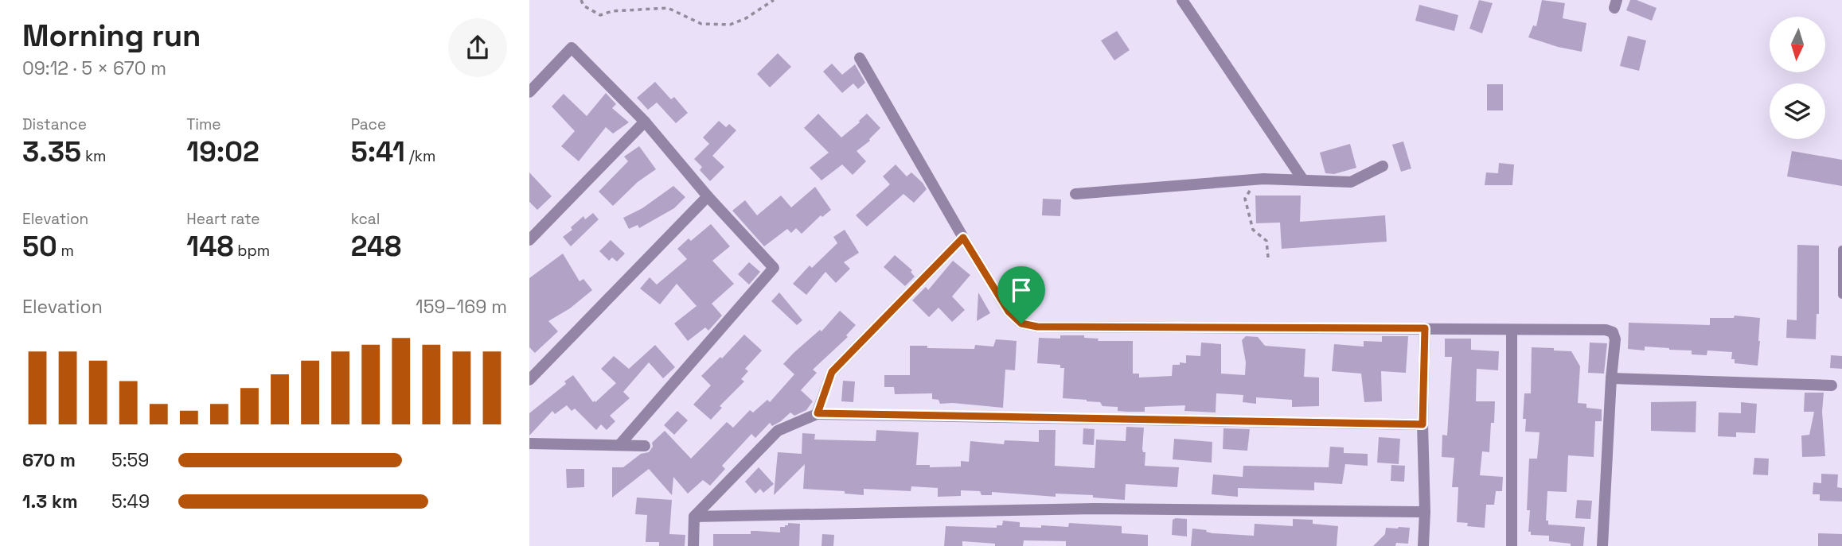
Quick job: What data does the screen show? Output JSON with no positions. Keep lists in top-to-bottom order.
{
  "north": "bottom",
  "page": {
    "heading": ["Morning run", "09:12 · 5 × 670 m"],
    "stats": [
      ["Distance", "3.35 km"],
      ["Time", "19:02"],
      ["Pace", "5:41 /km"],
      ["Elevation", "50 m"],
      ["Heart rate", "148 bpm"],
      ["kcal", "248"]
    ],
    "chart": ["Elevation", "159–169 m"],
    "list": [
      {
        "name": "670 m",
        "note": "5:59"
      },
      {
        "name": "1.3 km",
        "note": "5:49"
      }
    ]
  }
}
